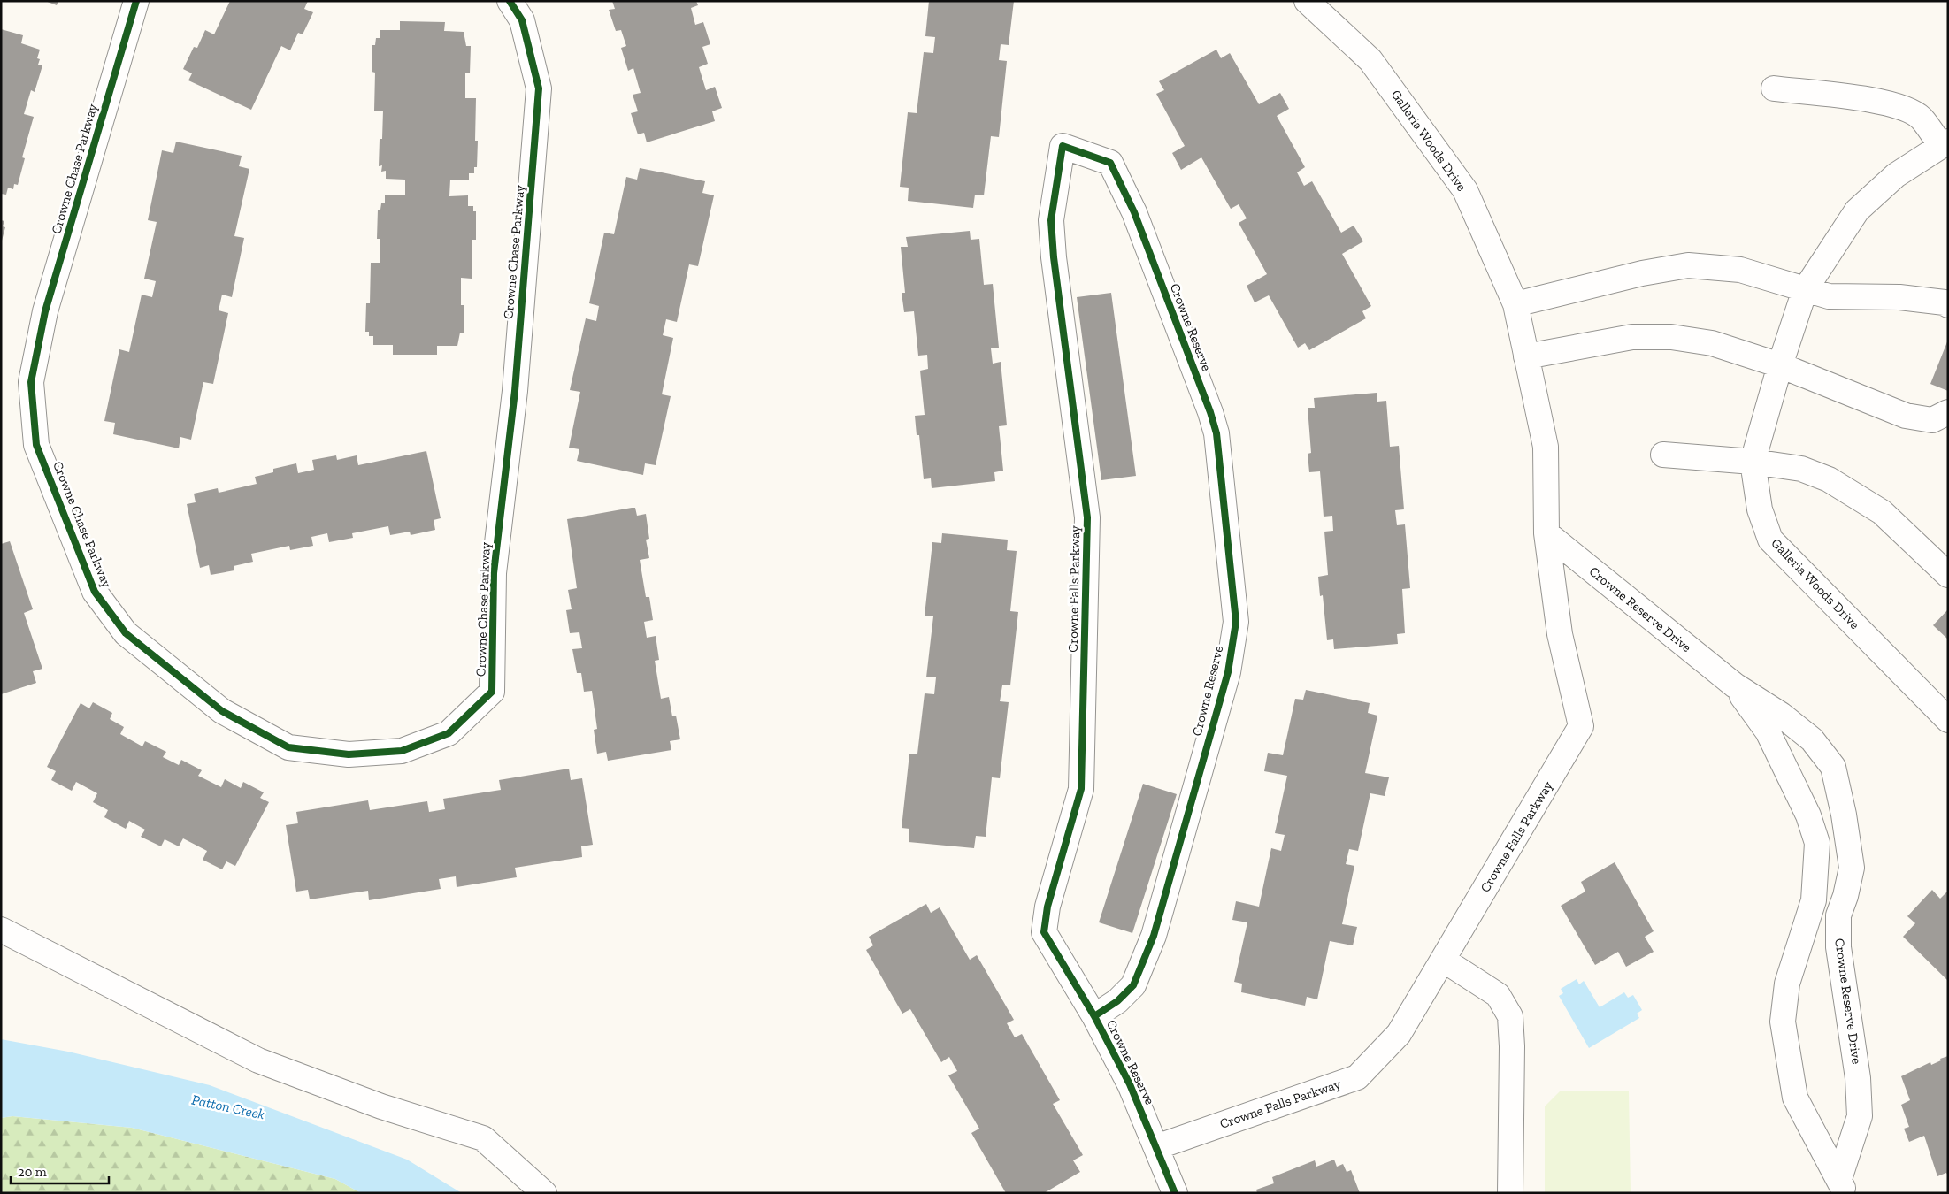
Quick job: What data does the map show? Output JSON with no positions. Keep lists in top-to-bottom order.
{
  "streets": {
    "street": [
      "Galleria Woods Drive",
      "Crowne Chase Parkway",
      "Crowne Reserve",
      "Crowne Falls Parkway",
      "Crowne Reserve Drive"
    ]
  },
  "crossings": [
    ["Galleria Woods Drive", "Crowne Falls Parkway"],
    ["Crowne Reserve", "Crowne Falls Parkway"],
    ["Crowne Falls Parkway", "Crowne Reserve Drive"]
  ],
  "water": ["Patton Creek"],
  "scale_bar": "20 m"
}
